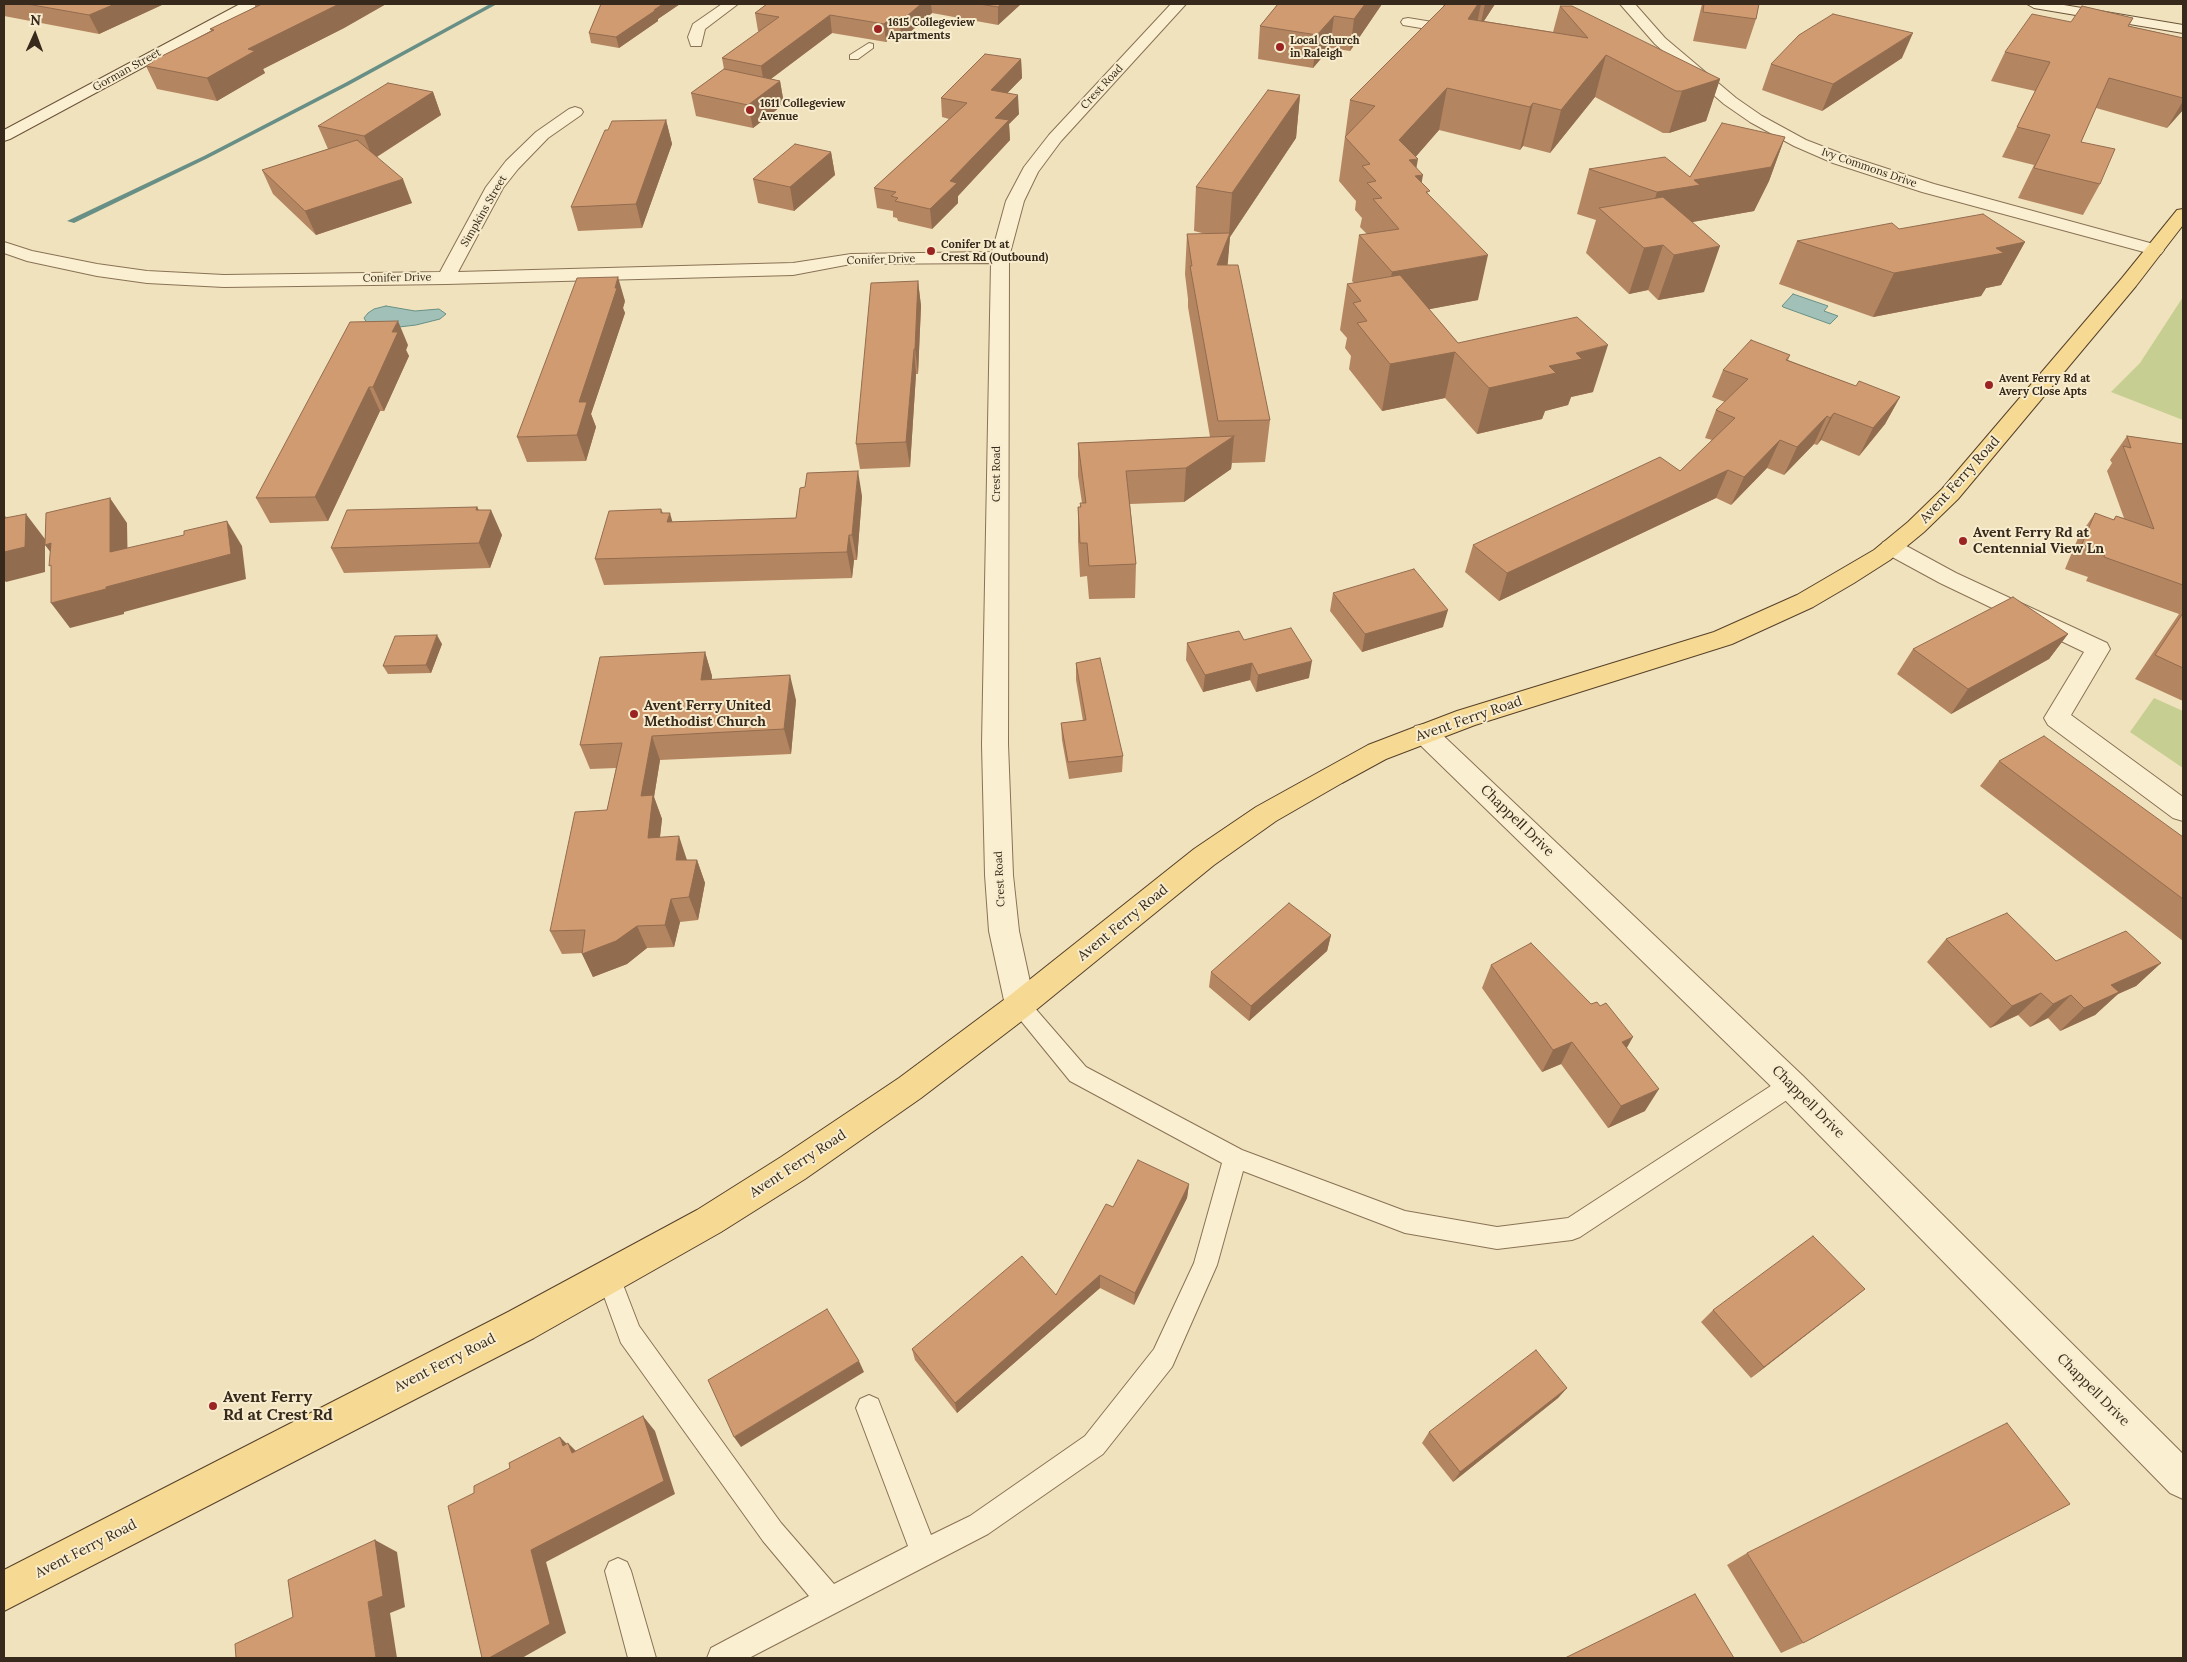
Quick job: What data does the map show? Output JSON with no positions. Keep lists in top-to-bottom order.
{
  "streets": {
    "main road": ["Avent Ferry Road"],
    "street": [
      "Gorman Street",
      "Crest Road",
      "Ivy Commons Drive",
      "Simpkins Street",
      "Conifer Drive",
      "Chappell Drive"
    ]
  },
  "crossings": [
    ["Crest Road", "Conifer Drive"],
    ["Crest Road", "Avent Ferry Road"],
    ["Ivy Commons Drive", "Avent Ferry Road"],
    ["Simpkins Street", "Conifer Drive"],
    ["Avent Ferry Road", "Chappell Drive"]
  ],
  "places": [
    "1615 Collegeview Apartments",
    "Local Church in Raleigh",
    "1611 Collegeview Avenue",
    "Conifer Dt at Crest Rd (Outbound)",
    "Avent Ferry Rd at Avery Close Apts",
    "Avent Ferry Rd at Centennial View Ln",
    "Avent Ferry United Methodist Church",
    "Avent Ferry Rd at Crest Rd"
  ],
  "north": "top"
}
